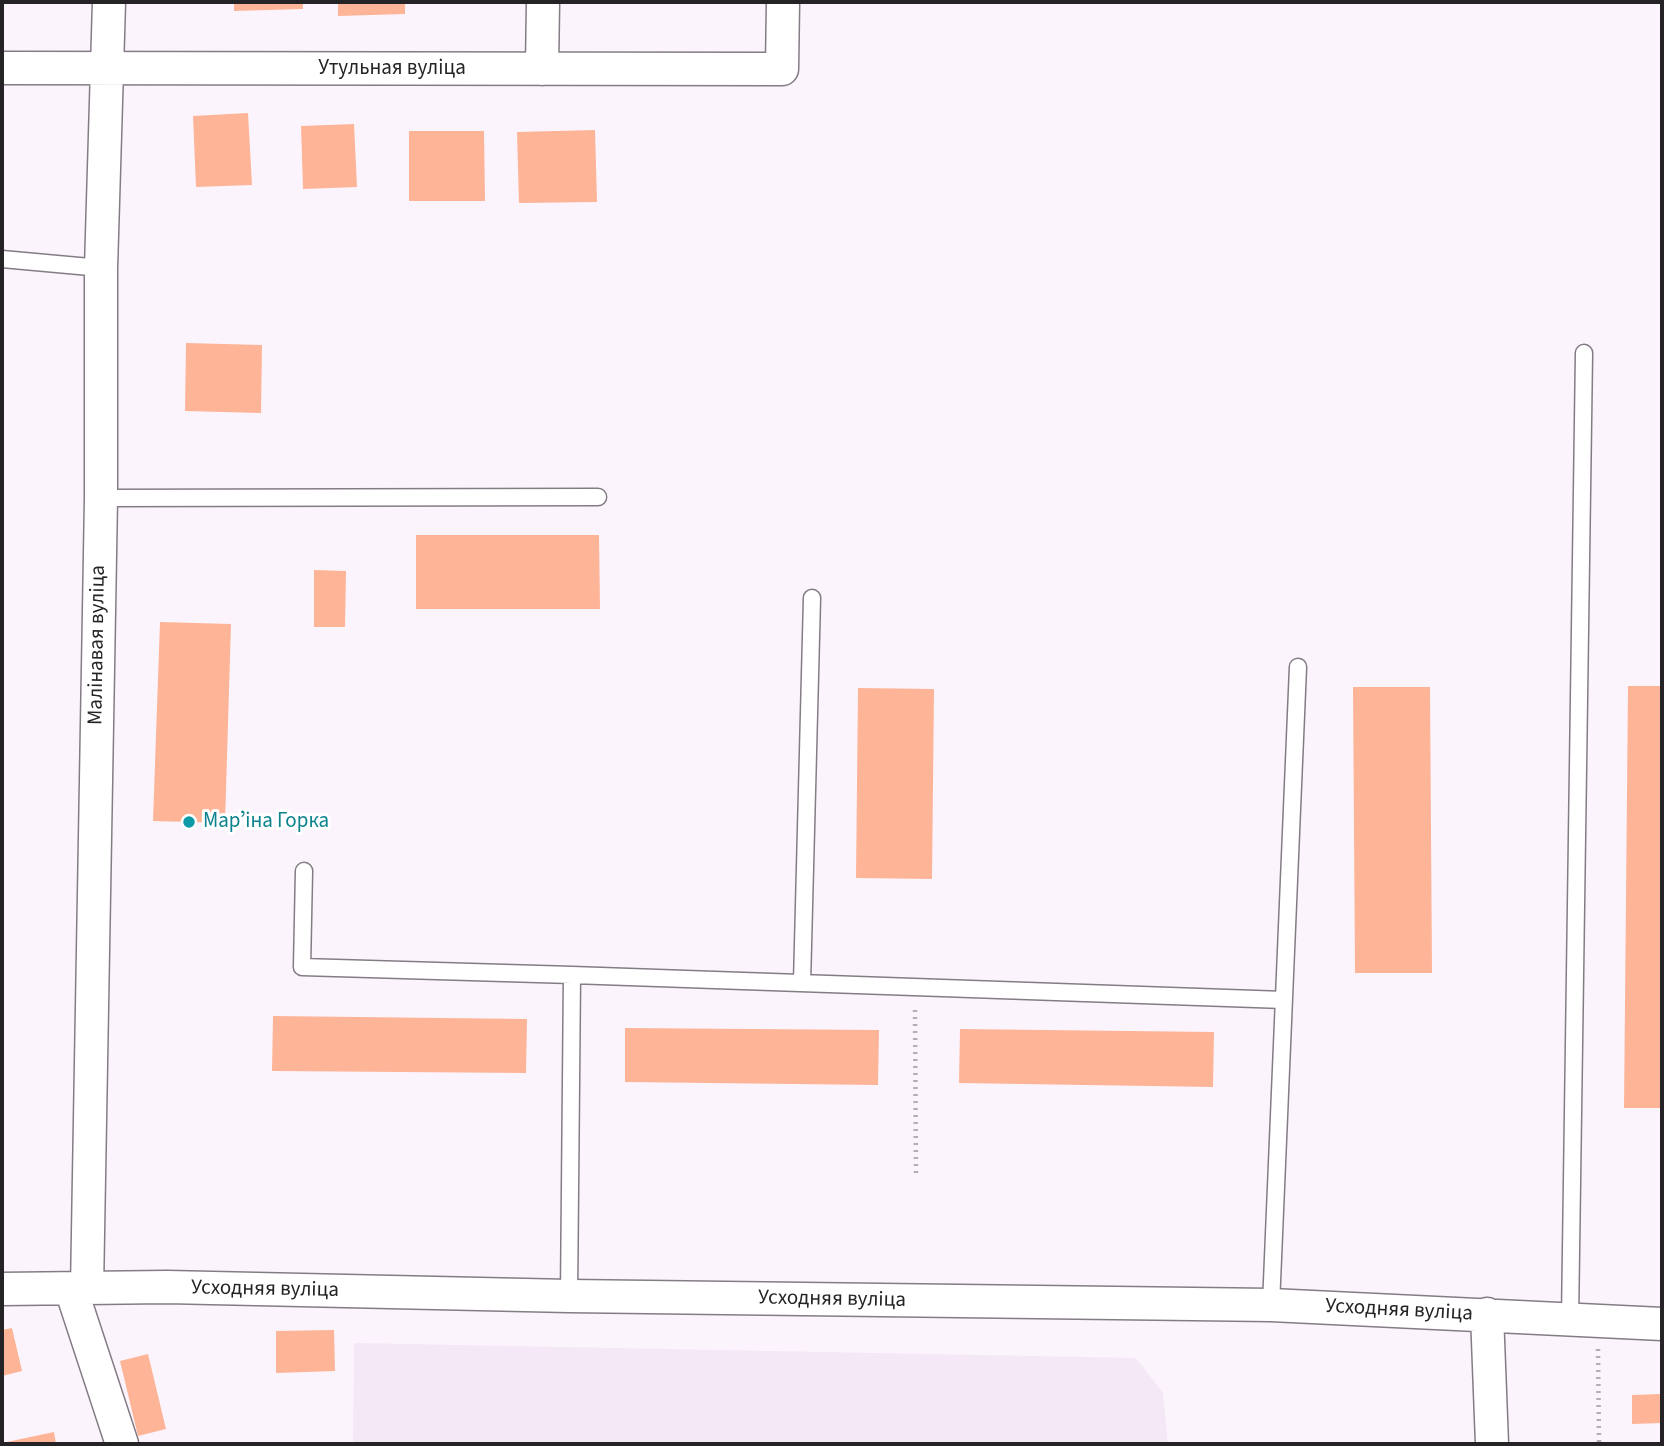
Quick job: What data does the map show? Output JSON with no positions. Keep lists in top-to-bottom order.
{
  "streets": {
    "street": ["Утульная вуліца", "Малінавая вуліца", "Усходняя вуліца"]
  },
  "crossings": [
    ["Утульная вуліца", "Малінавая вуліца"],
    ["Малінавая вуліца", "Усходняя вуліца"]
  ],
  "places": ["Марʼіна Горка"]
}
